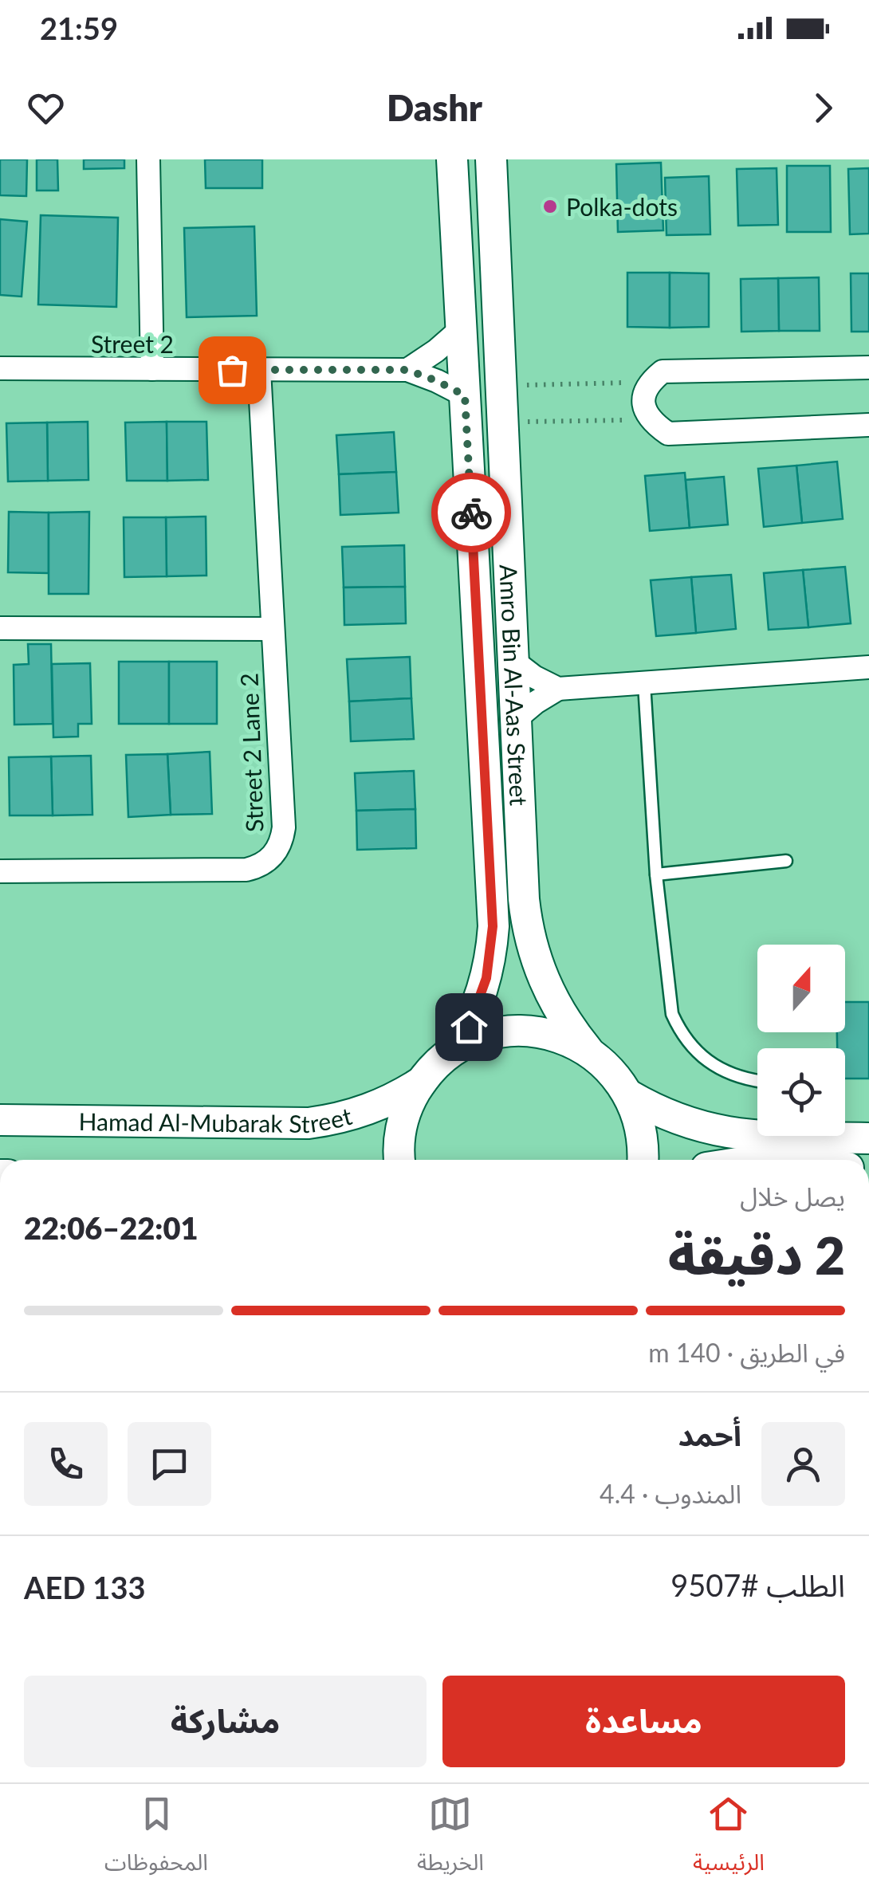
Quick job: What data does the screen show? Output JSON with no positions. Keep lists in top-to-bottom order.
{
  "streets": {
    "main road": ["Amro Bin Al-Aas Street", "Hamad Al-Mubarak Street"],
    "street": ["Street 2", "Street 2 Lane 2"]
  },
  "crossings": [
    ["Street 2", "Amro Bin Al-Aas Street"],
    ["Street 2", "Street 2 Lane 2"]
  ],
  "places": ["Polka-dots"],
  "north": "top",
  "page": {
    "status": "21:59",
    "header": "Dashr",
    "heading": ["2 دقيقة", "يصل خلال", "22:01–22:06"],
    "panel": [
      "أحمد",
      "المندوب · 4.4",
      "الطلب #9507",
      "AED 133"
    ],
    "bar": "في الطريق · 140 m",
    "buttons": ["مساعدة", "مشاركة"],
    "tabs": ["الرئيسية", "الخريطة", "المحفوظات"]
  }
}
